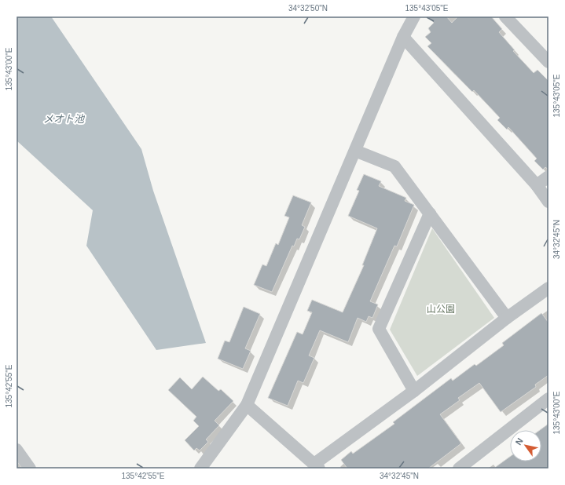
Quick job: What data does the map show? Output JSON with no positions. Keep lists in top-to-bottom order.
{
  "water": ["メオト池"],
  "parks": ["山公園"],
  "north": "top left",
  "coordinates": [
    "34°32'50\"N",
    "135°43'05\"E",
    "135°43'00\"E",
    "34°32'45\"N",
    "135°42'55\"E"
  ]
}
